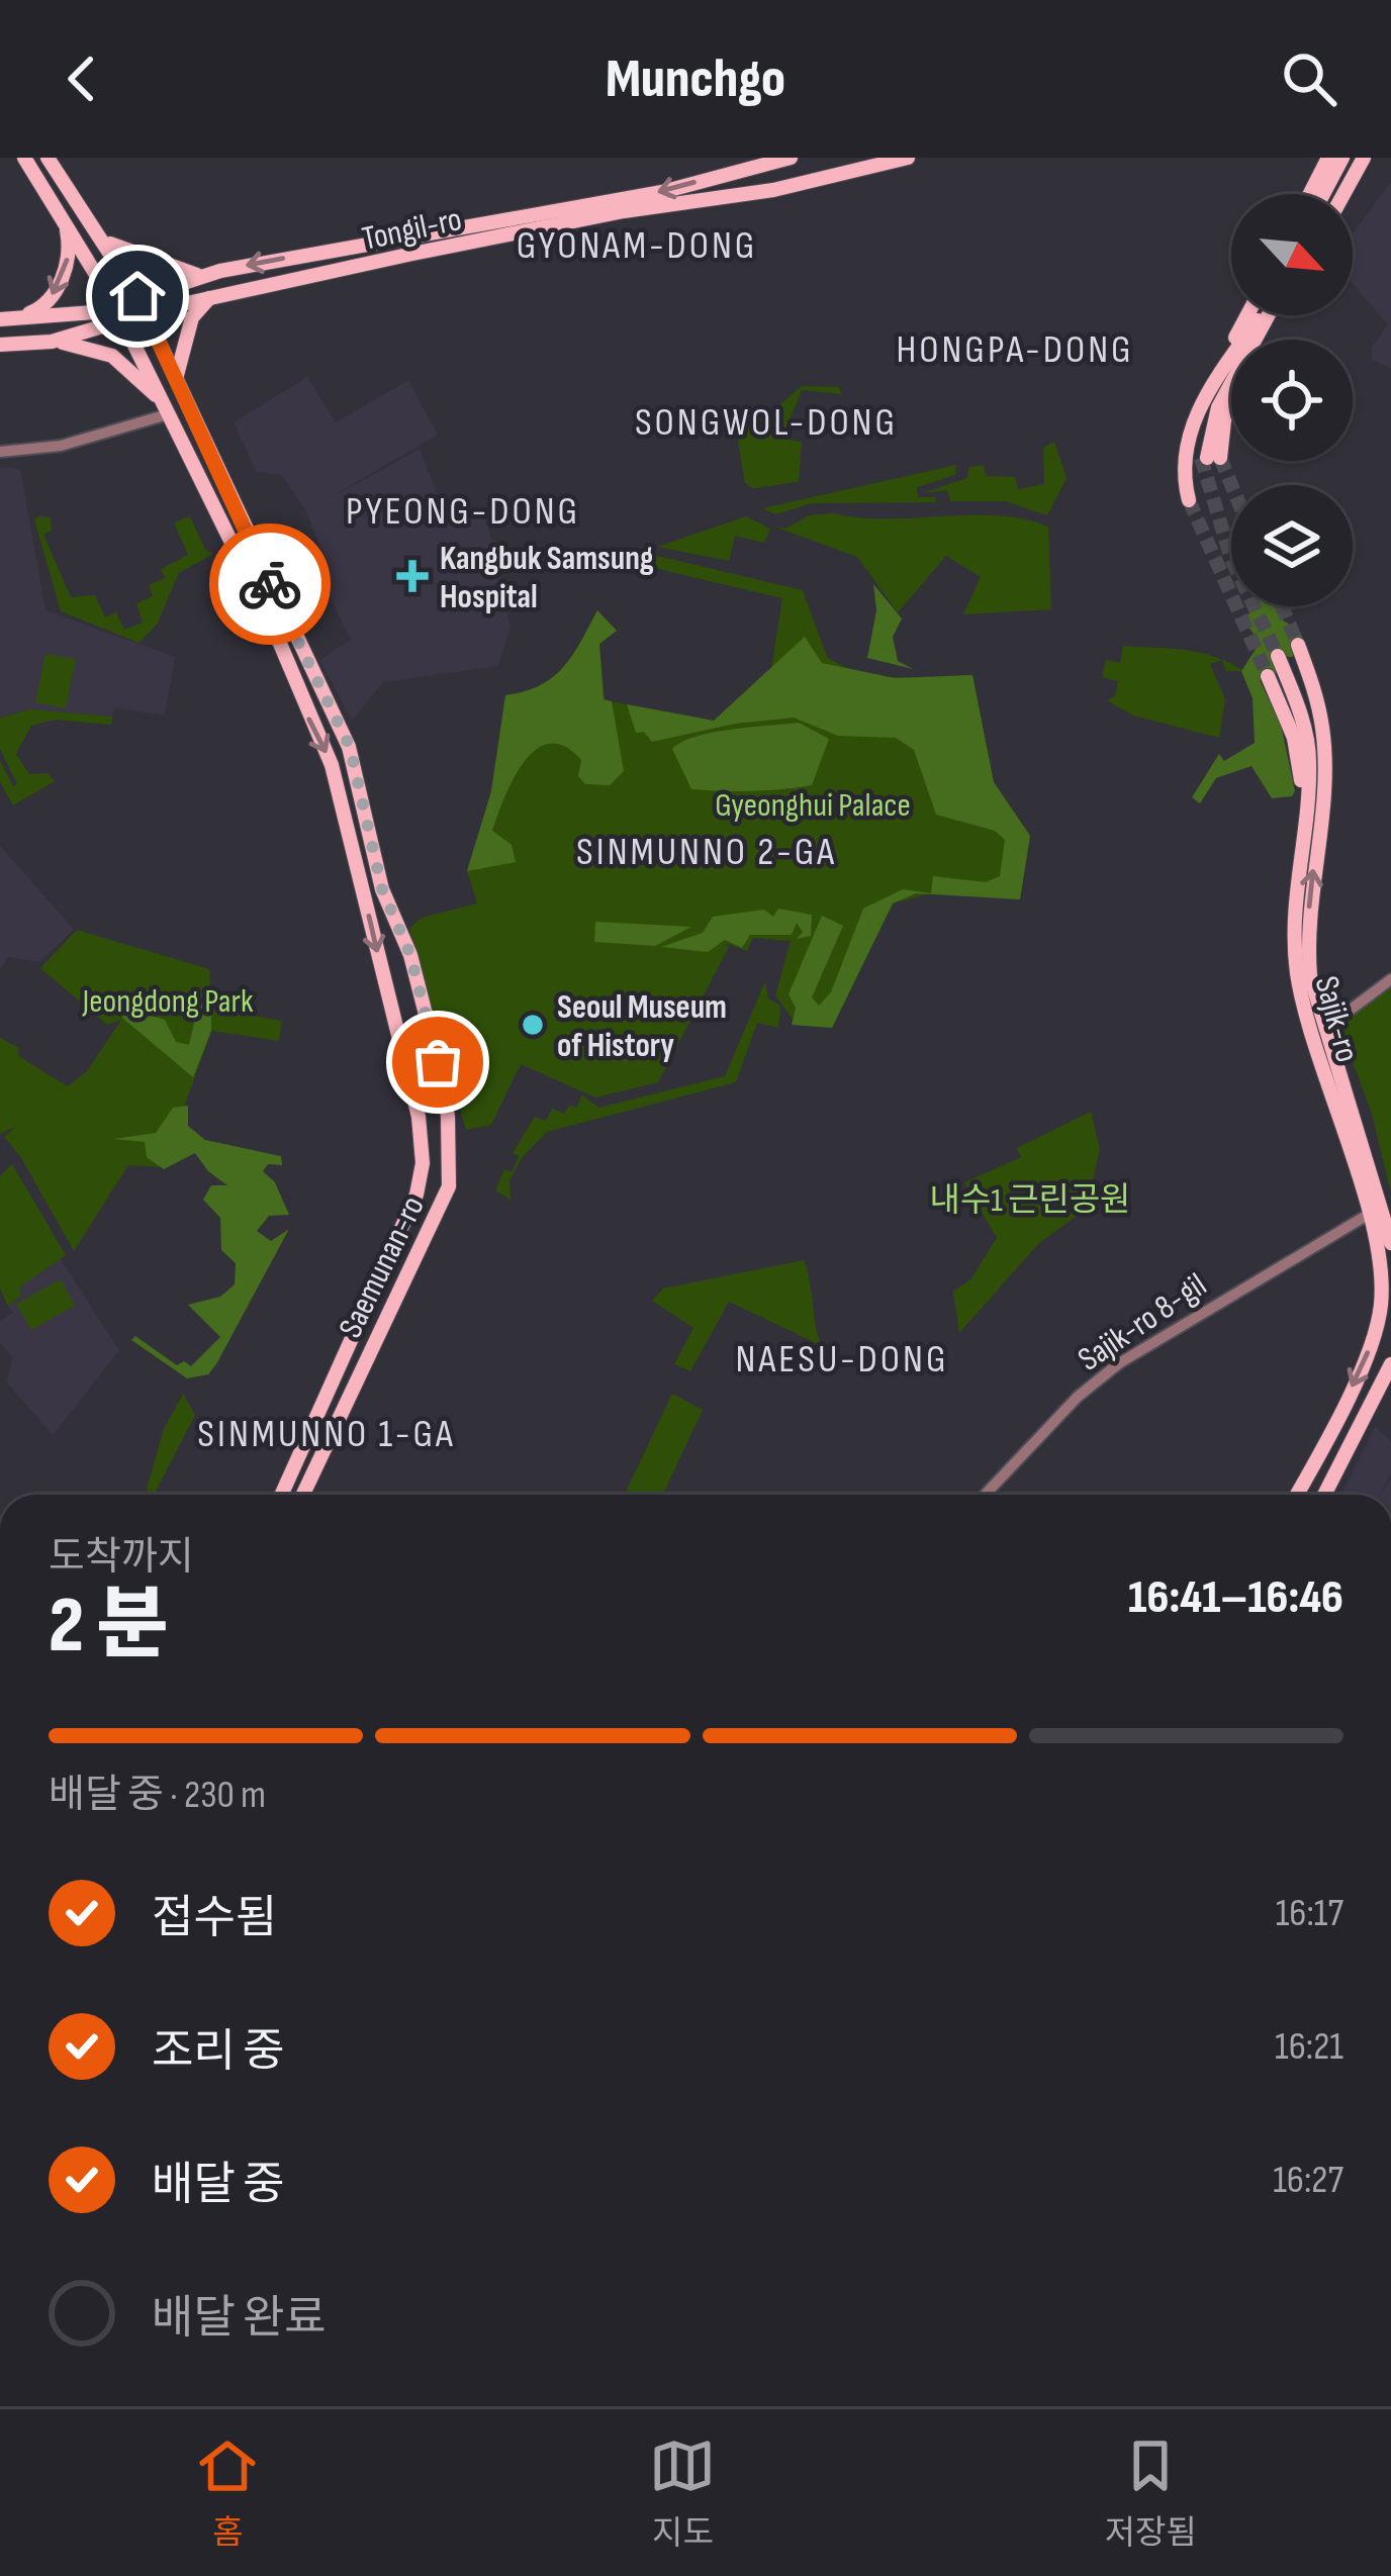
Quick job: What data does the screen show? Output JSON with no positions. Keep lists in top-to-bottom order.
{
  "streets": {
    "main road": ["Tongil-ro", "Sajik-ro", "Saemunan-ro"],
    "street": ["Sajik-ro 8-gil"]
  },
  "crossings": [
    ["Tongil-ro", "Saemunan-ro"],
    ["Sajik-ro", "Sajik-ro 8-gil"]
  ],
  "districts": [
    "GYONAM-DONG",
    "HONGPA-DONG",
    "SONGWOL-DONG",
    "PYEONG-DONG",
    "SINMUNNO 2-GA",
    "NAESU-DONG",
    "SINMUNNO 1-GA"
  ],
  "parks": ["Gyeonghui Palace", "Jeongdong Park", "내수1 근린공원"],
  "places": {
    "health": ["Kangbuk Samsung Hospital"],
    "other": ["Seoul Museum of History"]
  },
  "north": "bottom right",
  "page": {
    "header": "Munchgo",
    "heading": ["2 분", "도착까지", "16:41–16:46"],
    "bar": "배달 중 · 230 m",
    "list": [
      ["접수됨", "16:17"],
      ["조리 중", "16:21"],
      ["배달 중", "16:27"],
      "배달 완료"
    ],
    "tabs": ["홈", "지도", "저장됨"]
  }
}
